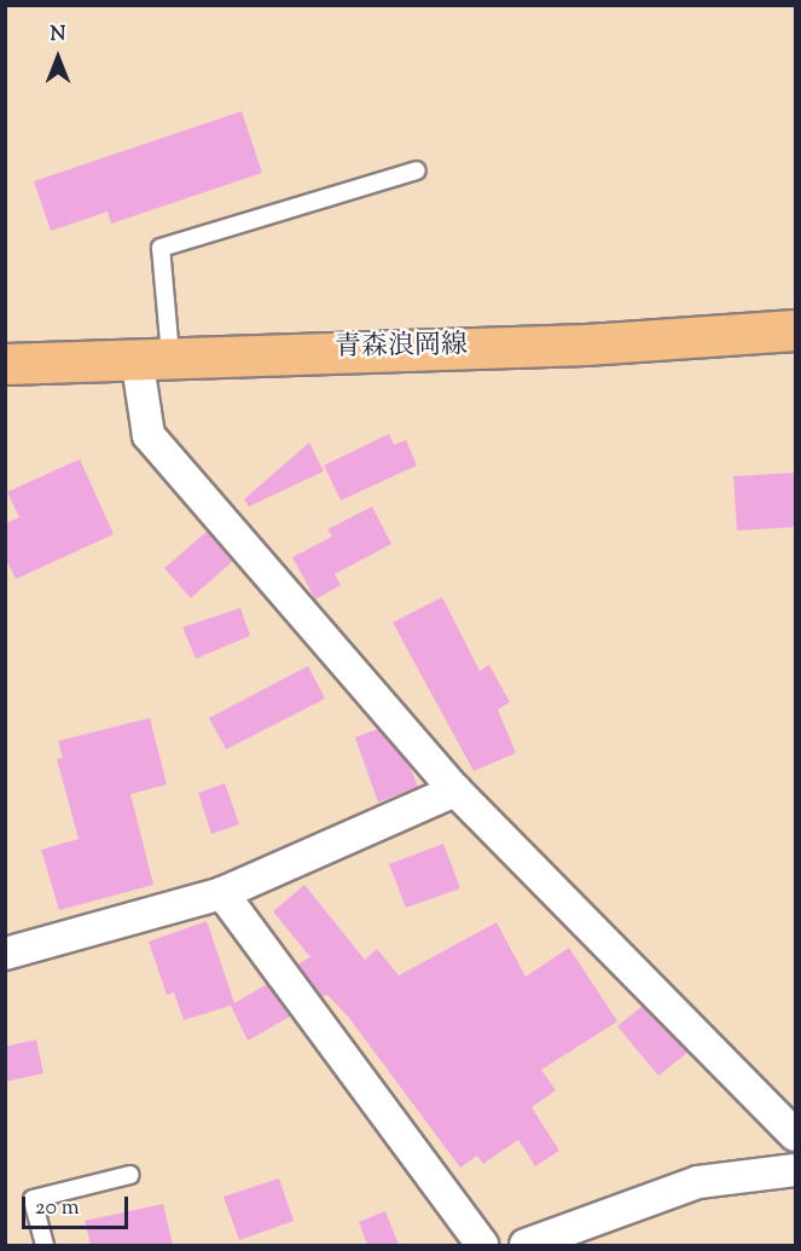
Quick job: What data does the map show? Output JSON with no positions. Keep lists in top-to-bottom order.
{
  "streets": {
    "main road": ["青森浪岡線"]
  },
  "scale_bar": "20 m",
  "north": "top"
}
